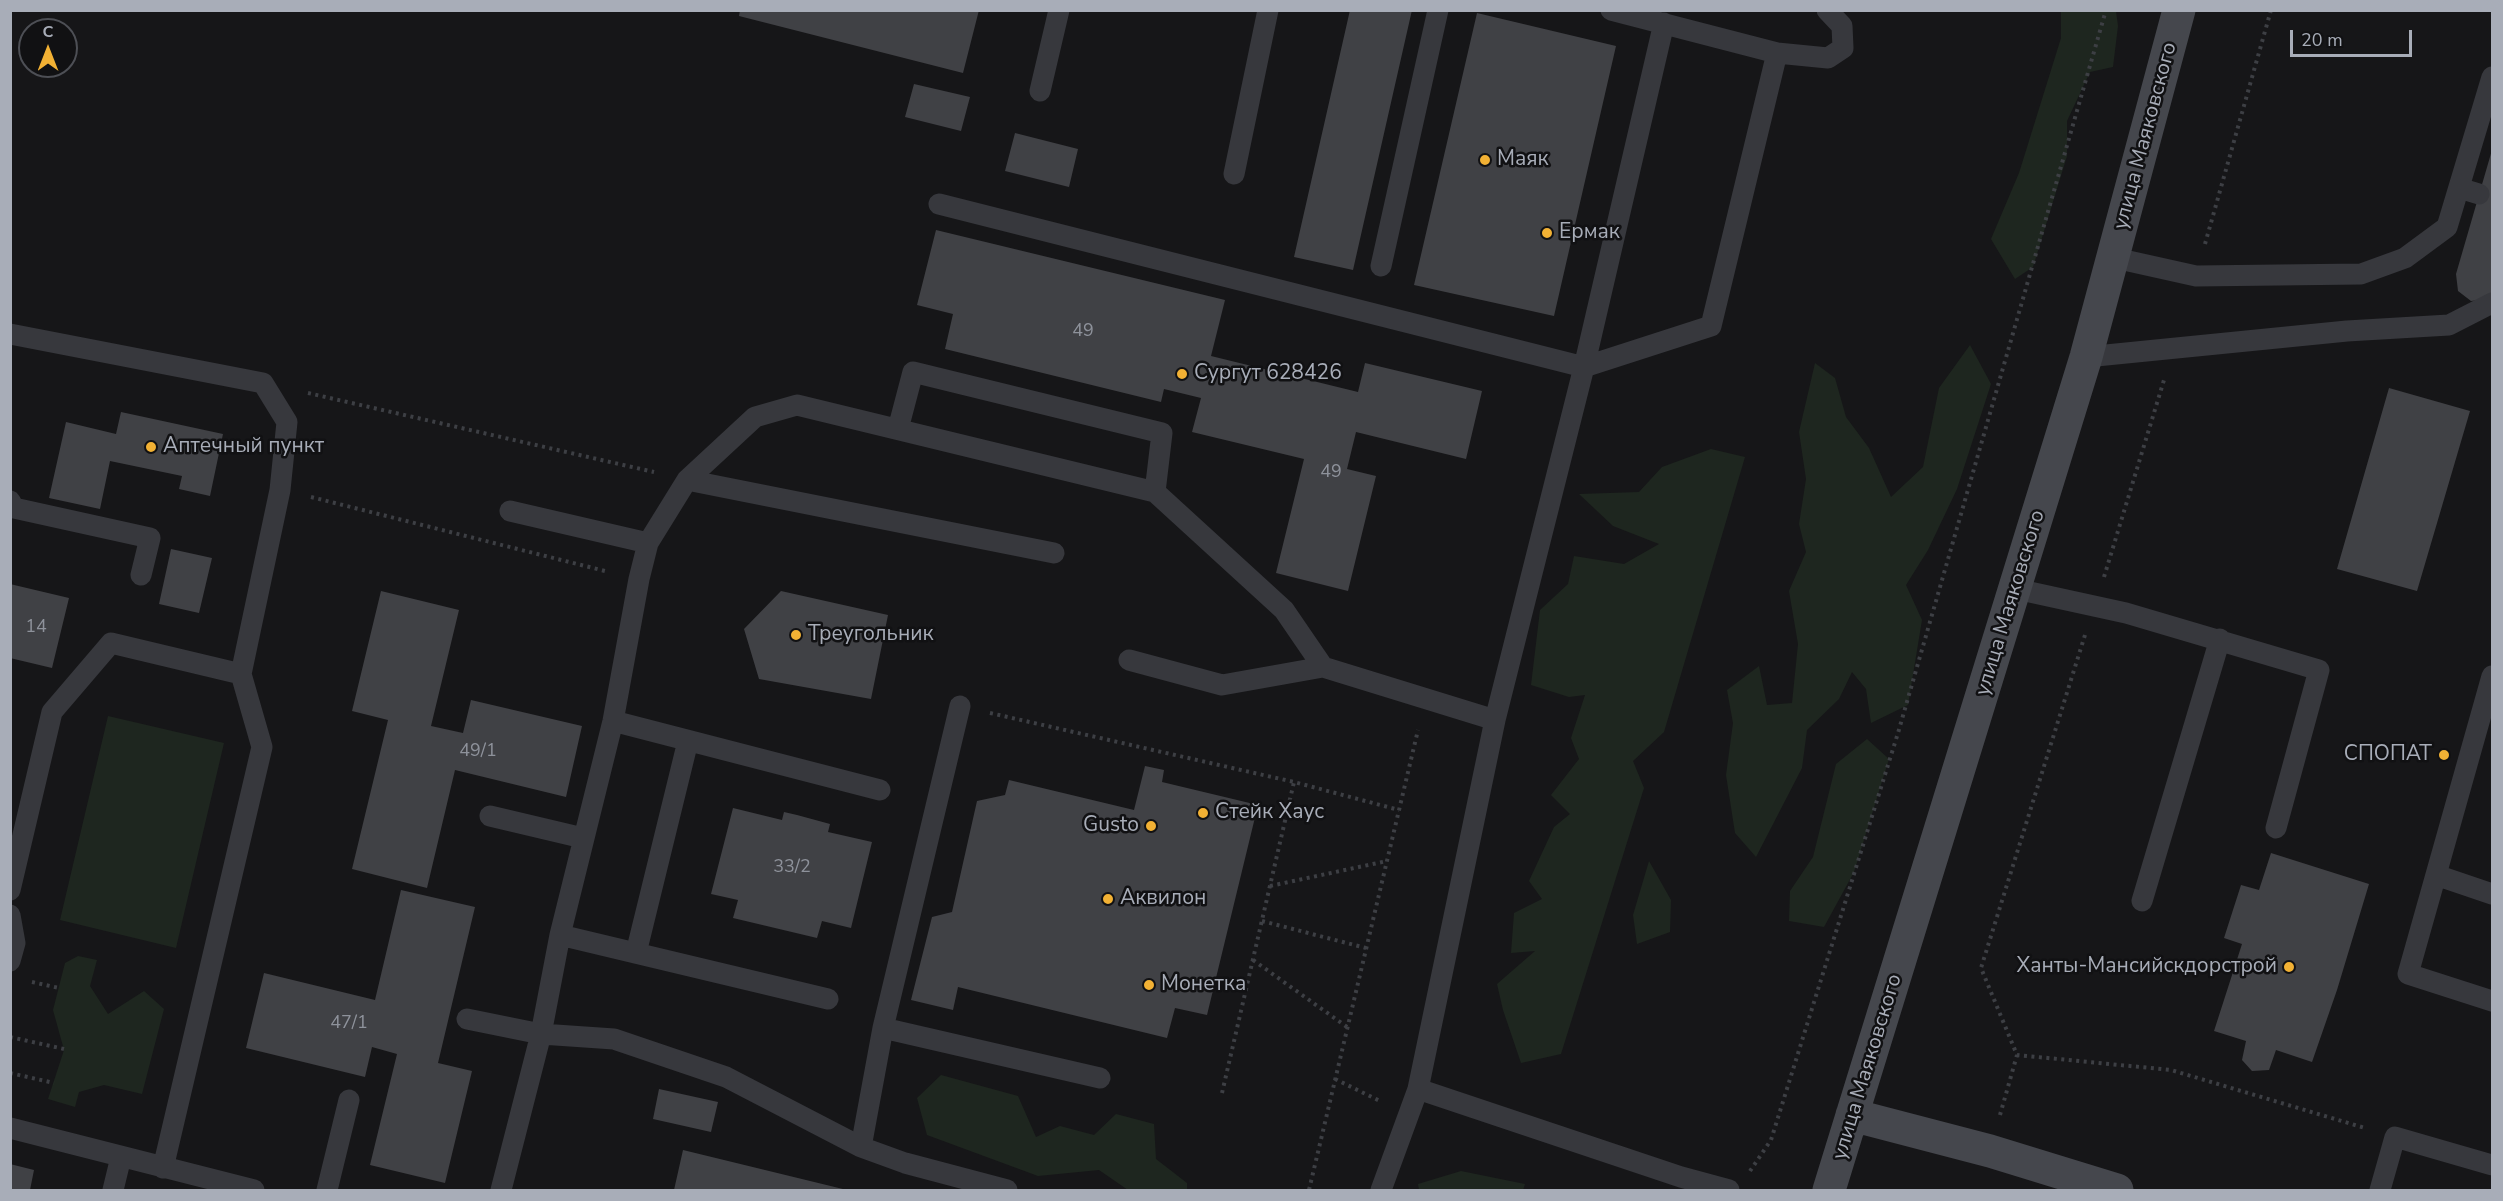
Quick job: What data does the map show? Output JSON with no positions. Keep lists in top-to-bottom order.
{
  "streets": {
    "main road": ["улица Маяковского"]
  },
  "places": [
    "Маяк",
    "Ермак",
    "Сургут 628426",
    "Аптечный пункт",
    "Треугольник",
    "СПОПАТ",
    "Стейк Хаус",
    "Gusto",
    "Аквилон",
    "Ханты-Мансийскдорстрой",
    "Монетка"
  ],
  "house_numbers": [
    "49",
    "49",
    "14",
    "49/1",
    "33/2",
    "47/1"
  ],
  "scale_bar": "20 m",
  "north": "top"
}
